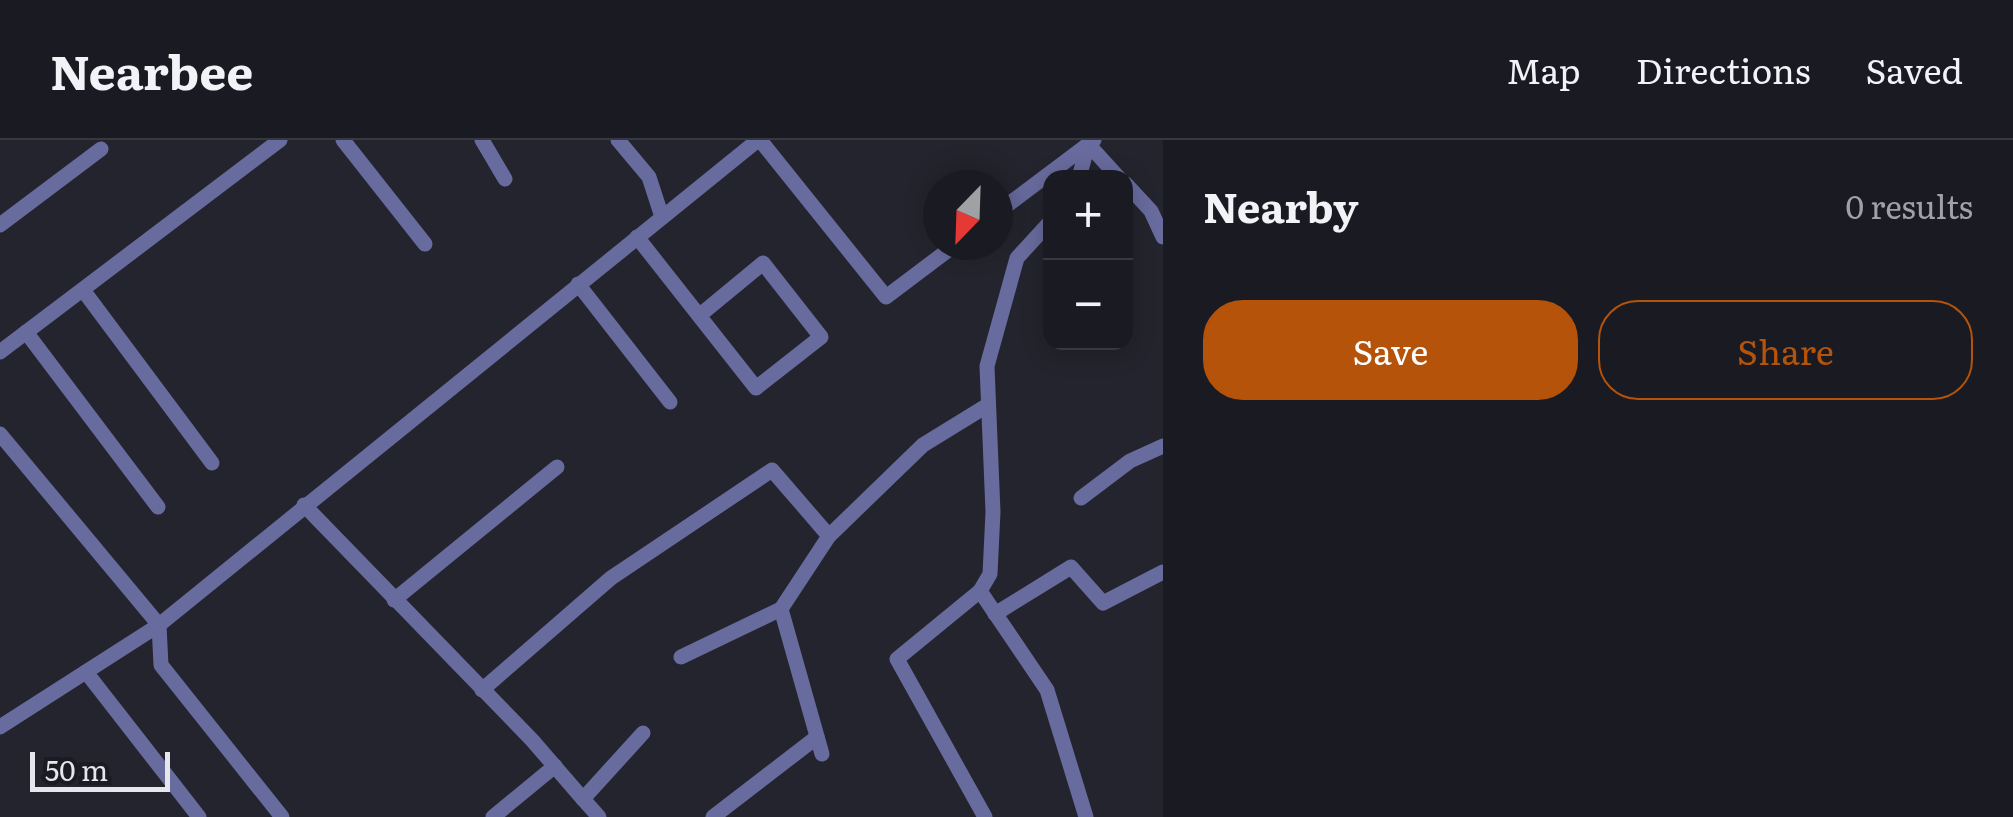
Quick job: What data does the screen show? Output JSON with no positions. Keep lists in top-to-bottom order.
{
  "scale_bar": "50 m",
  "north": "bottom left",
  "page": {
    "header": "Nearbee",
    "nav": ["Map", "Directions", "Saved"],
    "heading": ["Nearby", "0 results"],
    "map_buttons": ["+", "−"],
    "buttons": ["Save", "Share"],
    "scale": "50 m"
  }
}
